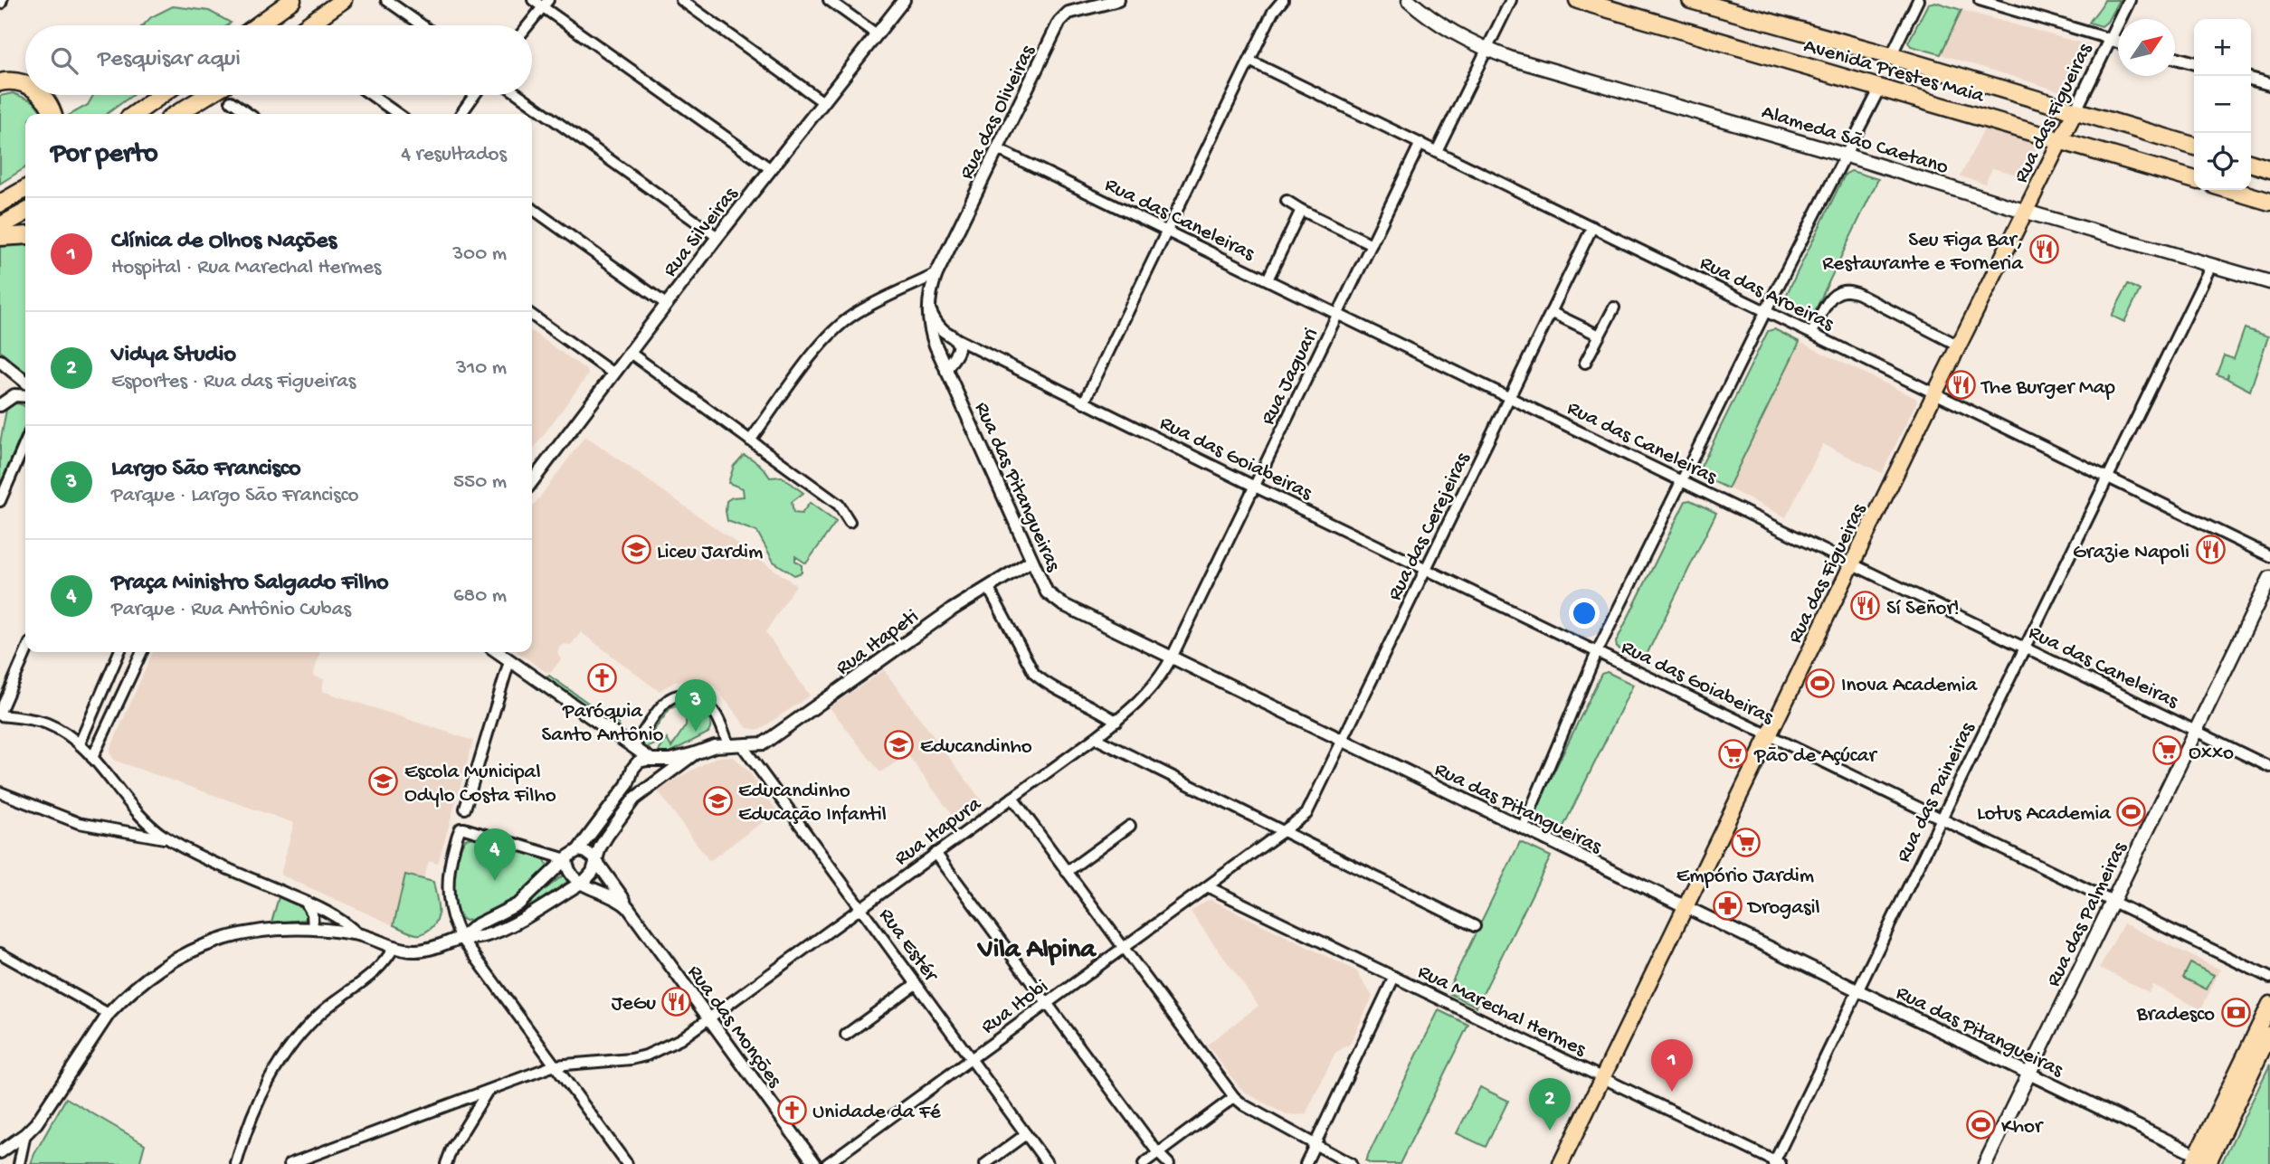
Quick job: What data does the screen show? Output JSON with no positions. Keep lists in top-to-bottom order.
{
  "streets": {
    "highway": ["Avenida Prestes Maia"],
    "main road": ["Rua das Figueiras", "Alameda São Caetano", "Rua das Palmeiras"],
    "street": [
      "Rua das Oliveiras",
      "Rua das Caneleiras",
      "Rua Silveiras",
      "Rua das Aroeiras",
      "Rua Jaguari",
      "Rua das Goiabeiras",
      "Rua das Pitangueiras",
      "Rua das Cerejeiras",
      "Rua Itapeti",
      "Rua das Paineiras",
      "Rua Itapura",
      "Rua Estér",
      "Rua Itobi",
      "Rua Marechal Hermes",
      "Rua das Monções"
    ]
  },
  "crossings": [
    ["Avenida Prestes Maia", "Rua das Figueiras"],
    ["Rua das Oliveiras", "Rua das Caneleiras"],
    ["Rua das Oliveiras", "Rua das Pitangueiras"],
    ["Rua das Figueiras", "Alameda São Caetano"],
    ["Rua das Figueiras", "Rua das Caneleiras"],
    ["Rua das Figueiras", "Rua das Aroeiras"],
    ["Rua das Figueiras", "Rua das Goiabeiras"],
    ["Rua das Figueiras", "Rua das Pitangueiras"],
    ["Rua das Figueiras", "Rua Marechal Hermes"],
    ["Alameda São Caetano", "Rua das Paineiras"],
    ["Rua das Caneleiras", "Rua Jaguari"],
    ["Rua das Caneleiras", "Rua das Cerejeiras"],
    ["Rua das Caneleiras", "Rua das Paineiras"],
    ["Rua das Caneleiras", "Rua das Palmeiras"],
    ["Rua das Aroeiras", "Rua Jaguari"],
    ["Rua das Aroeiras", "Rua das Cerejeiras"],
    ["Rua das Aroeiras", "Rua das Paineiras"],
    ["Rua Jaguari", "Rua das Goiabeiras"],
    ["Rua Jaguari", "Rua das Pitangueiras"],
    ["Rua Jaguari", "Rua Itapura"],
    ["Rua das Goiabeiras", "Rua das Cerejeiras"],
    ["Rua das Goiabeiras", "Rua das Paineiras"],
    ["Rua das Goiabeiras", "Rua das Palmeiras"],
    ["Rua das Pitangueiras", "Rua das Cerejeiras"],
    ["Rua das Pitangueiras", "Rua Itapeti"],
    ["Rua das Pitangueiras", "Rua das Paineiras"],
    ["Rua das Pitangueiras", "Rua Itapura"],
    ["Rua das Pitangueiras", "Rua das Palmeiras"],
    ["Rua das Cerejeiras", "Rua Itobi"],
    ["Rua Itapeti", "Rua Estér"],
    ["Rua das Paineiras", "Rua Marechal Hermes"],
    ["Rua Itapura", "Rua Estér"],
    ["Rua Itapura", "Rua das Monções"],
    ["Rua Estér", "Rua Itobi"],
    ["Rua Itobi", "Rua Marechal Hermes"]
  ],
  "districts": ["Vila Alpina"],
  "places": {
    "restaurant": [
      "Seu Figa Bar, Restaurante e Forneria",
      "The Burger Map",
      "Grazie Napoli",
      "Sí Señor!",
      "JeGu"
    ],
    "school or university": [
      "Liceu Jardim",
      "Educandinho",
      "Escola Municipal Odylo Costa Filho",
      "Educandinho Educação Infantil"
    ],
    "church": ["Paróquia Santo Antônio", "Unidade da Fé"],
    "sports": ["Inova Academia", "Lotus Academia", "Khor"],
    "supermarket": ["Oxxo", "Pão de Açúcar", "Empório Jardim"],
    "pharmacy": ["Drogasil"],
    "bank": ["Bradesco"]
  },
  "north": "top right",
  "page": {
    "map_buttons": ["+", "−"],
    "search": "Pesquisar aqui",
    "heading": ["Por perto", "4 resultados"],
    "list": [
      {
        "mark": "1",
        "name": "Clínica de Olhos Nações",
        "note": "Hospital · Rua Marechal Hermes",
        "value": "300 m"
      },
      {
        "mark": "2",
        "name": "Vidya Studio",
        "note": "Esportes · Rua das Figueiras",
        "value": "310 m"
      },
      {
        "mark": "3",
        "name": "Largo São Francisco",
        "note": "Parque · Largo São Francisco",
        "value": "550 m"
      },
      {
        "mark": "4",
        "name": "Praça Ministro Salgado Filho",
        "note": "Parque · Rua Antônio Cubas",
        "value": "680 m"
      }
    ],
    "pins": [
      "3",
      "4",
      "1",
      "2"
    ]
  }
}
